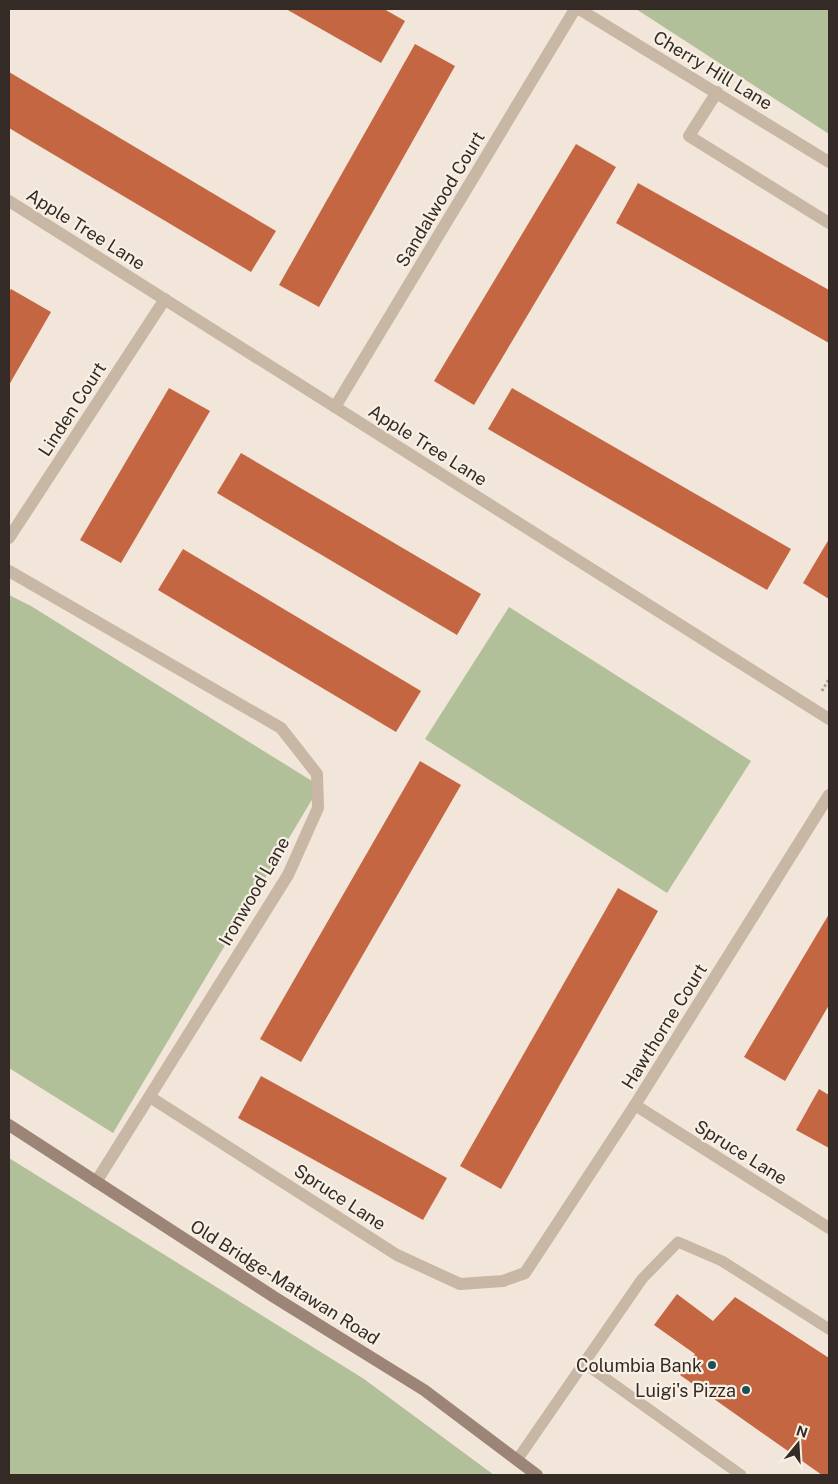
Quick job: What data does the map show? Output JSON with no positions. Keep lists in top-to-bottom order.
{
  "streets": {
    "main road": ["Old Bridge-Matawan Road"],
    "street": [
      "Cherry Hill Lane",
      "Sandalwood Court",
      "Apple Tree Lane",
      "Linden Court",
      "Ironwood Lane",
      "Hawthorne Court",
      "Spruce Lane"
    ]
  },
  "crossings": [
    ["Sandalwood Court", "Apple Tree Lane"],
    ["Apple Tree Lane", "Linden Court"],
    ["Ironwood Lane", "Spruce Lane"],
    ["Ironwood Lane", "Old Bridge-Matawan Road"],
    ["Hawthorne Court", "Spruce Lane"]
  ],
  "places": ["Columbia Bank", "Luigi's Pizza"],
  "north": "top"
}
